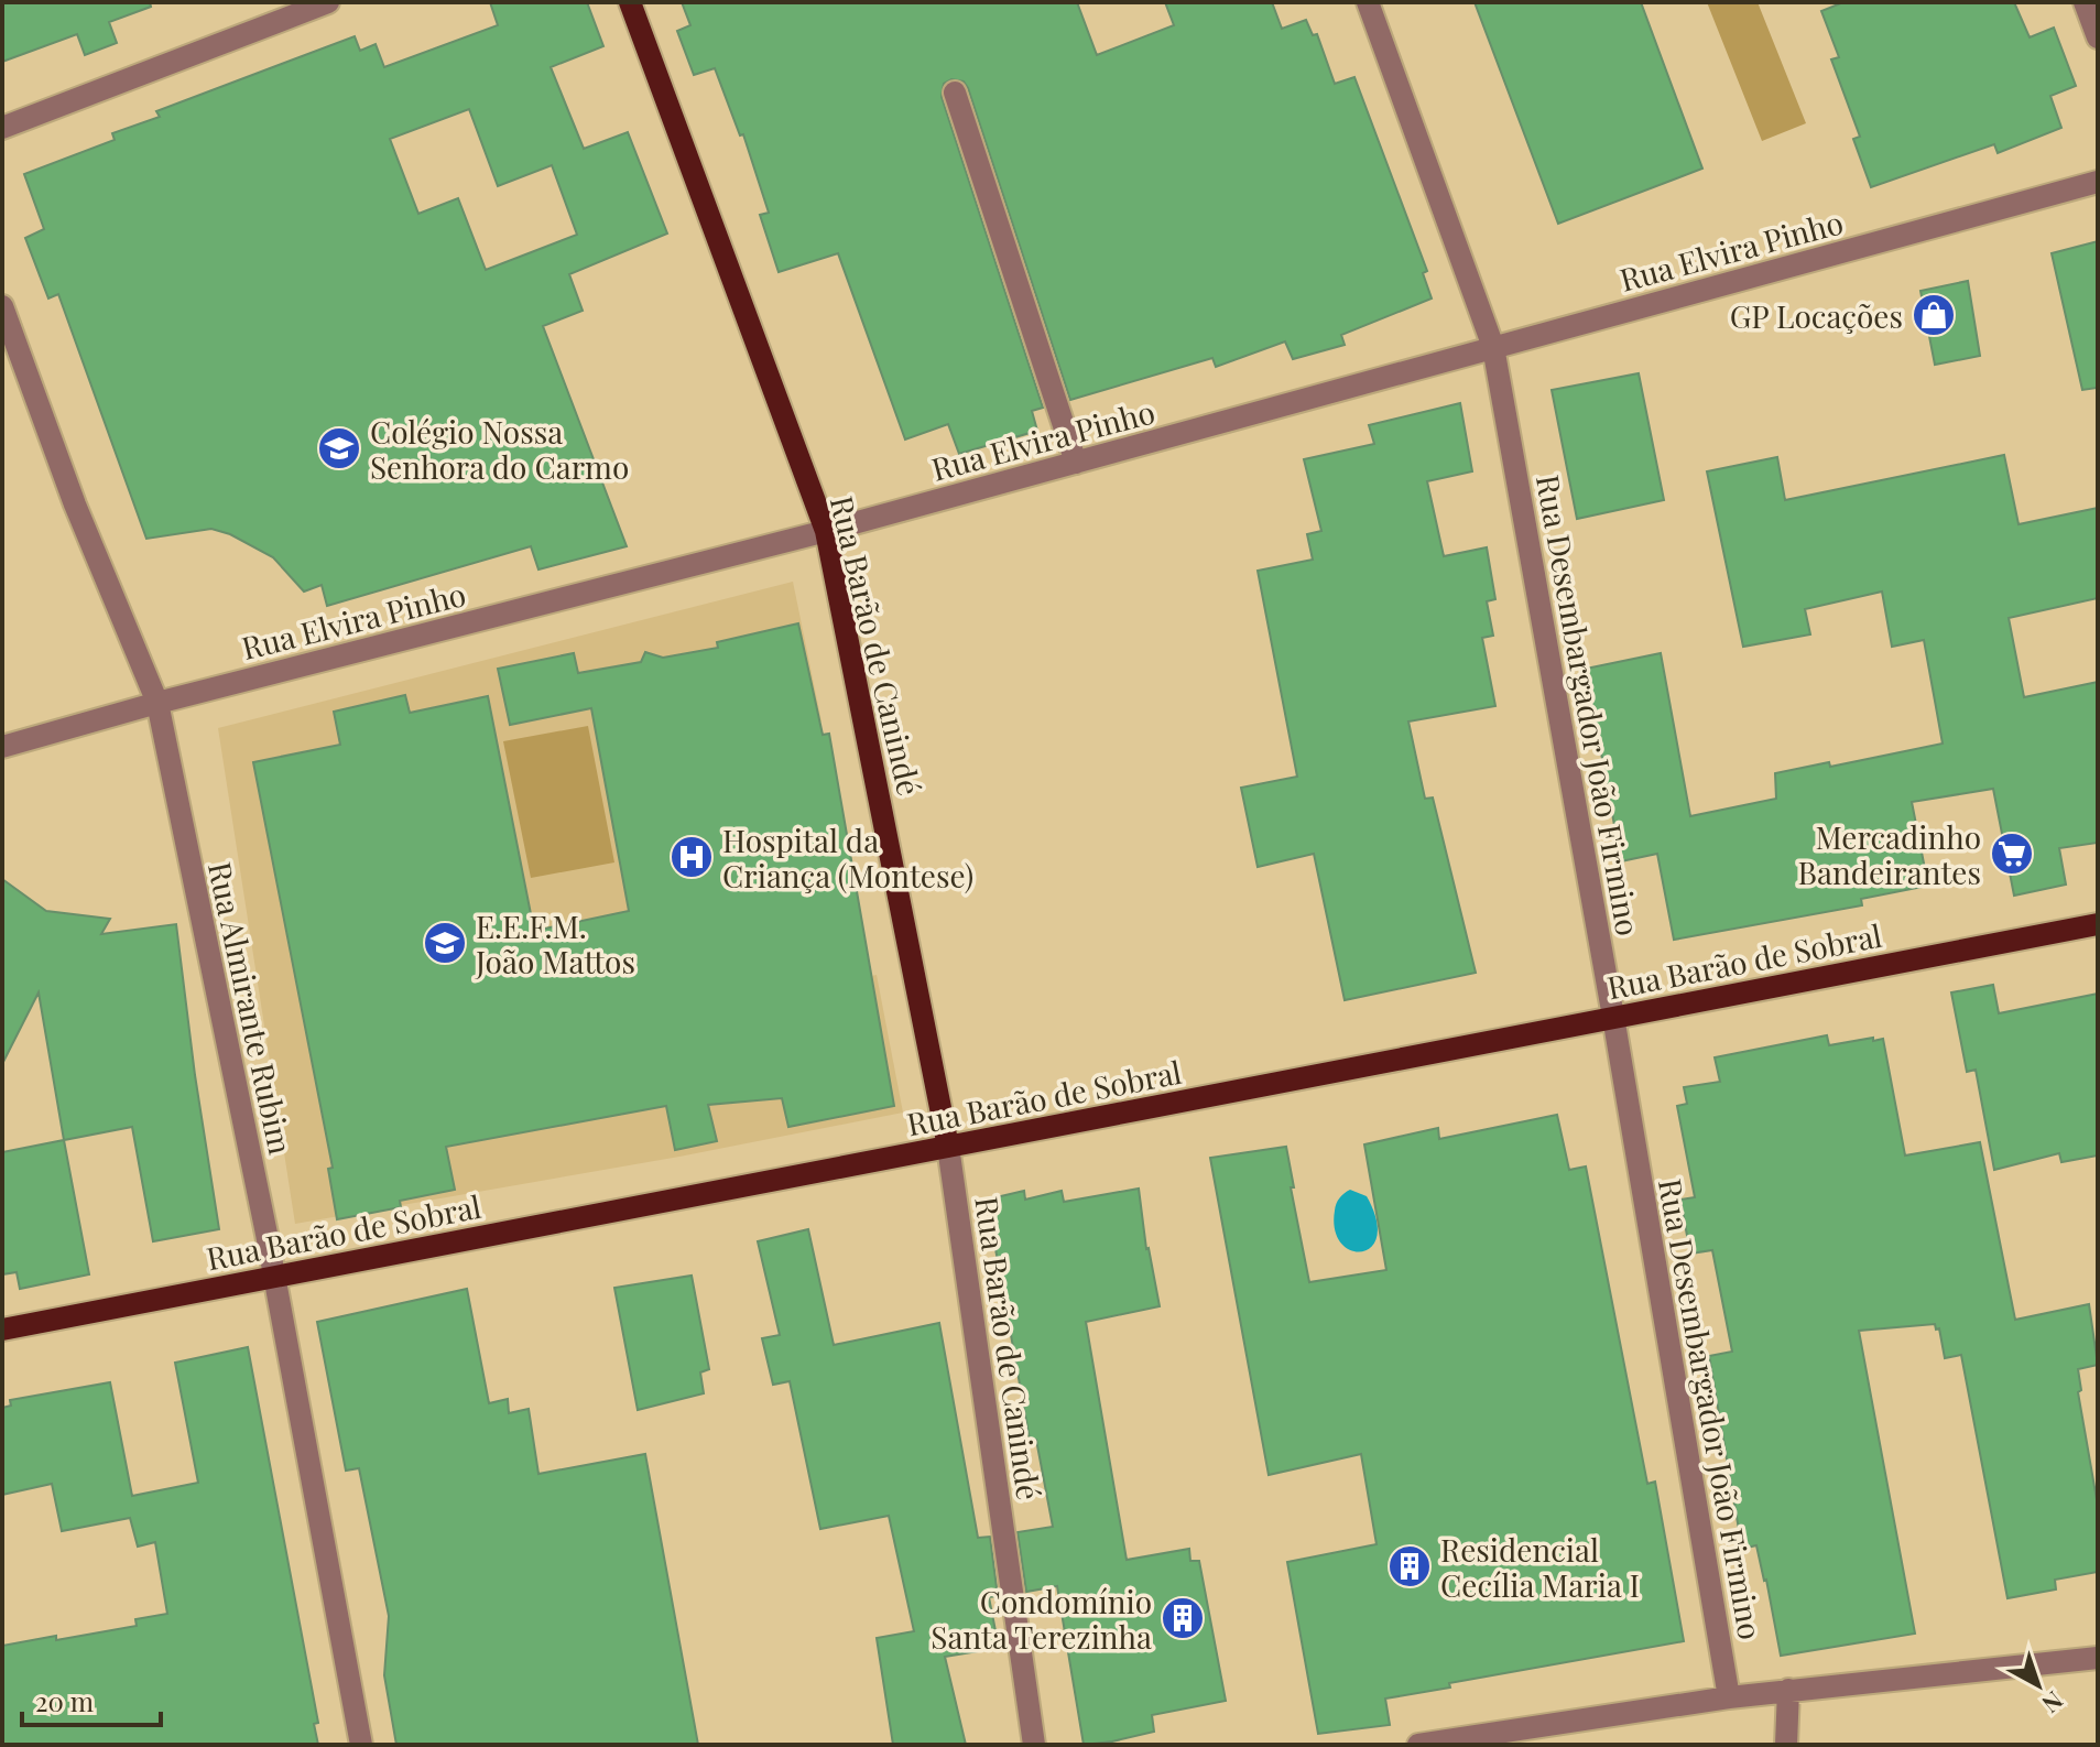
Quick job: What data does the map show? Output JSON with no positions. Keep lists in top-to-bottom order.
{
  "streets": {
    "main road": ["Rua Barão de Canindé", "Rua Barão de Sobral"],
    "street": ["Rua Elvira Pinho", "Rua Desembargador João Firmino", "Rua Almirante Rubim"]
  },
  "crossings": [
    ["Rua Elvira Pinho", "Rua Barão de Canindé"],
    ["Rua Elvira Pinho", "Rua Desembargador João Firmino"],
    ["Rua Elvira Pinho", "Rua Almirante Rubim"],
    ["Rua Barão de Canindé", "Rua Barão de Sobral"],
    ["Rua Desembargador João Firmino", "Rua Barão de Sobral"],
    ["Rua Barão de Sobral", "Rua Almirante Rubim"]
  ],
  "places": {
    "shop": ["GP Locações"],
    "school or university": ["Colégio Nossa Senhora do Carmo", "E.E.F.M. João Mattos"],
    "supermarket": ["Mercadinho Bandeirantes"],
    "hospital": ["Hospital da Criança (Montese)"],
    "building": ["Residencial Cecília Maria I", "Condomínio Santa Terezinha"]
  },
  "scale_bar": "20 m",
  "north": "bottom right"
}
